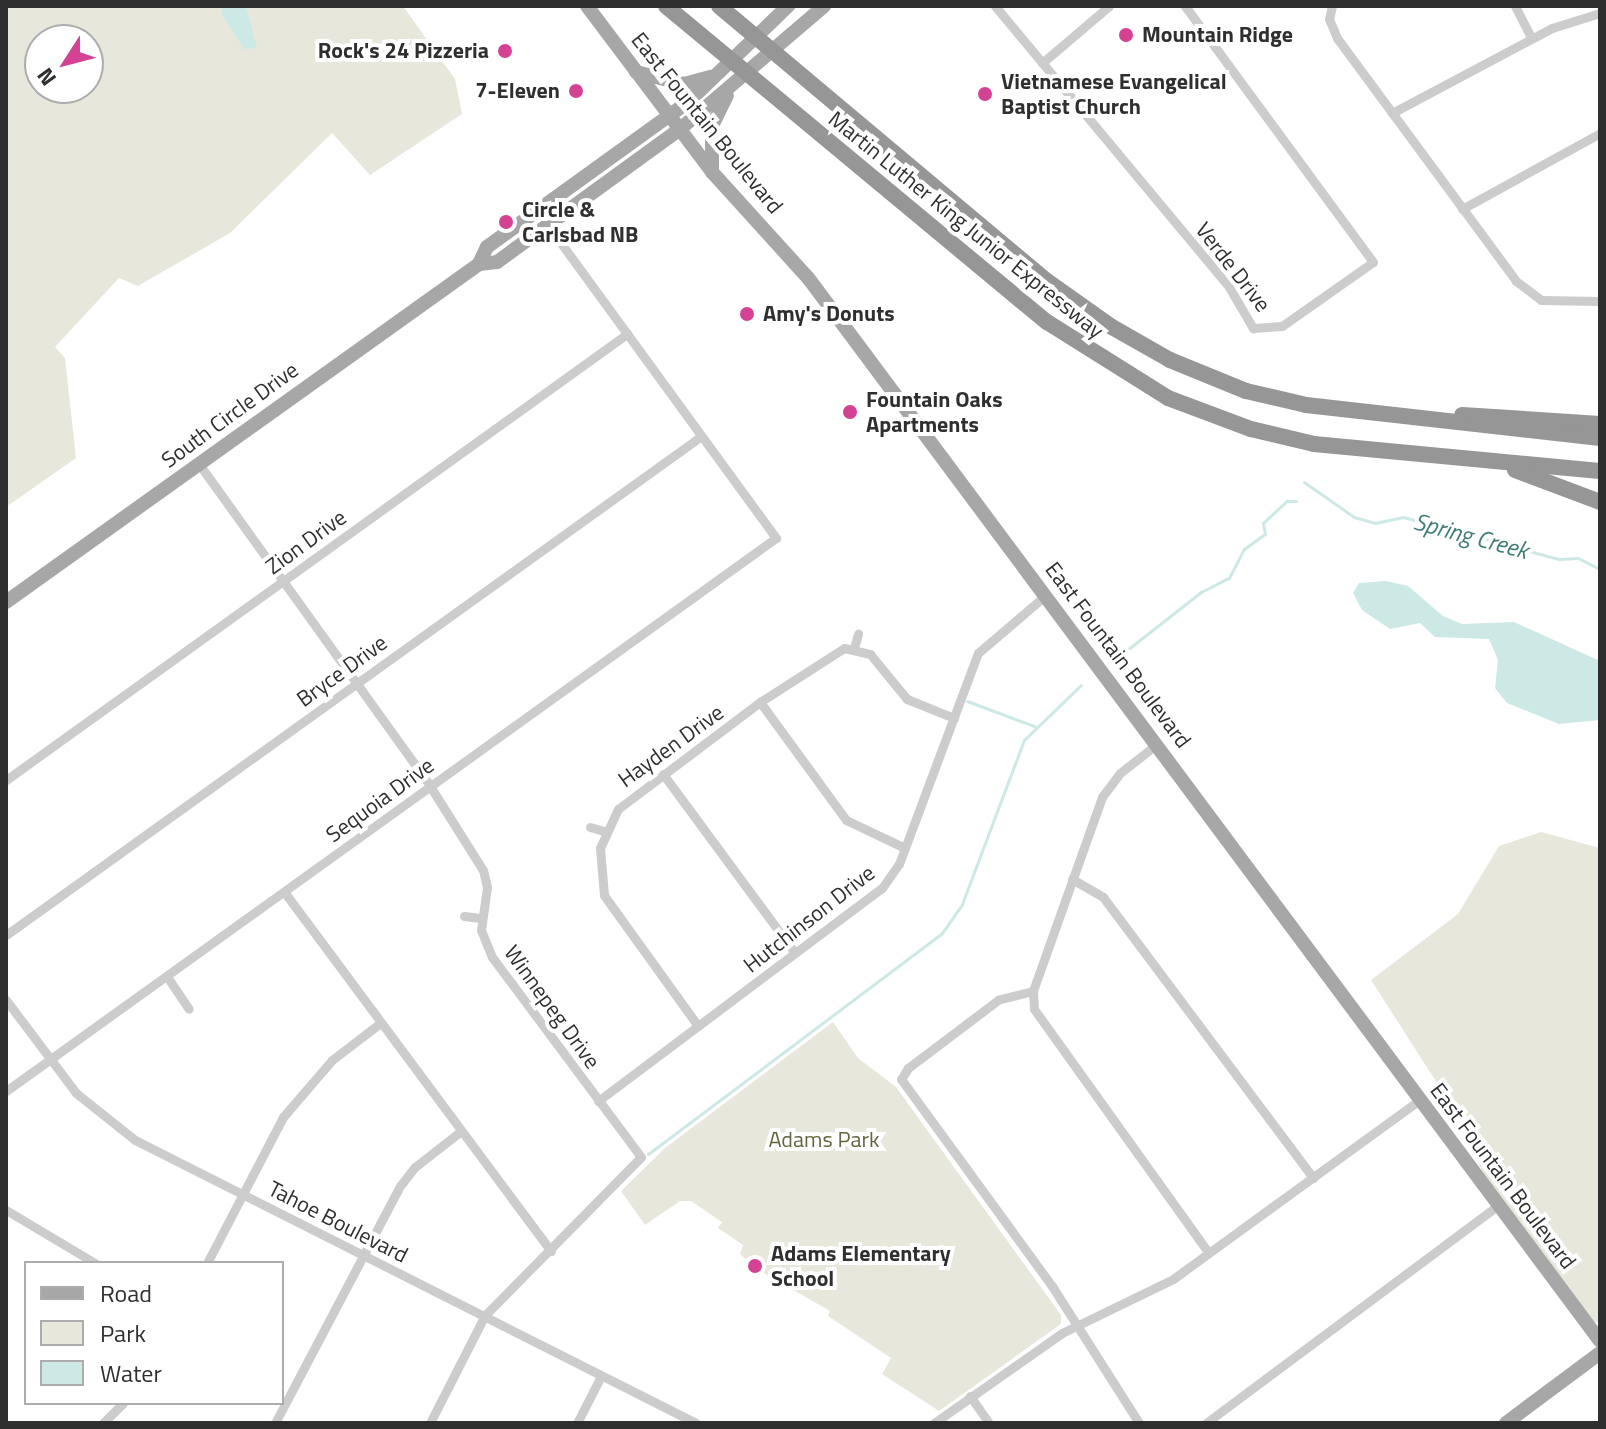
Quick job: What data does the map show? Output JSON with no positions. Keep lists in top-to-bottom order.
{
  "streets": {
    "highway": ["Martin Luther King Junior Expressway"],
    "main road": ["East Fountain Boulevard", "South Circle Drive"],
    "street": [
      "Verde Drive",
      "Zion Drive",
      "Bryce Drive",
      "Hayden Drive",
      "Sequoia Drive",
      "Hutchinson Drive",
      "Winnepeg Drive",
      "Tahoe Boulevard"
    ]
  },
  "crossings": [
    ["East Fountain Boulevard", "South Circle Drive"],
    ["East Fountain Boulevard", "Hutchinson Drive"],
    ["South Circle Drive", "Winnepeg Drive"],
    ["Zion Drive", "Winnepeg Drive"],
    ["Bryce Drive", "Sequoia Drive"],
    ["Bryce Drive", "Winnepeg Drive"],
    ["Hayden Drive", "Hutchinson Drive"],
    ["Sequoia Drive", "Winnepeg Drive"],
    ["Sequoia Drive", "Tahoe Boulevard"],
    ["Hutchinson Drive", "Winnepeg Drive"],
    ["Winnepeg Drive", "Tahoe Boulevard"]
  ],
  "water": ["Spring Creek"],
  "parks": ["Adams Park"],
  "places": [
    "Mountain Ridge",
    "Rock's 24 Pizzeria",
    "7-Eleven",
    "Vietnamese Evangelical Baptist Church",
    "Circle & Carlsbad NB",
    "Amy's Donuts",
    "Fountain Oaks Apartments",
    "Adams Elementary School"
  ],
  "legend": ["Road", "Park", "Water"],
  "north": "bottom left"
}
